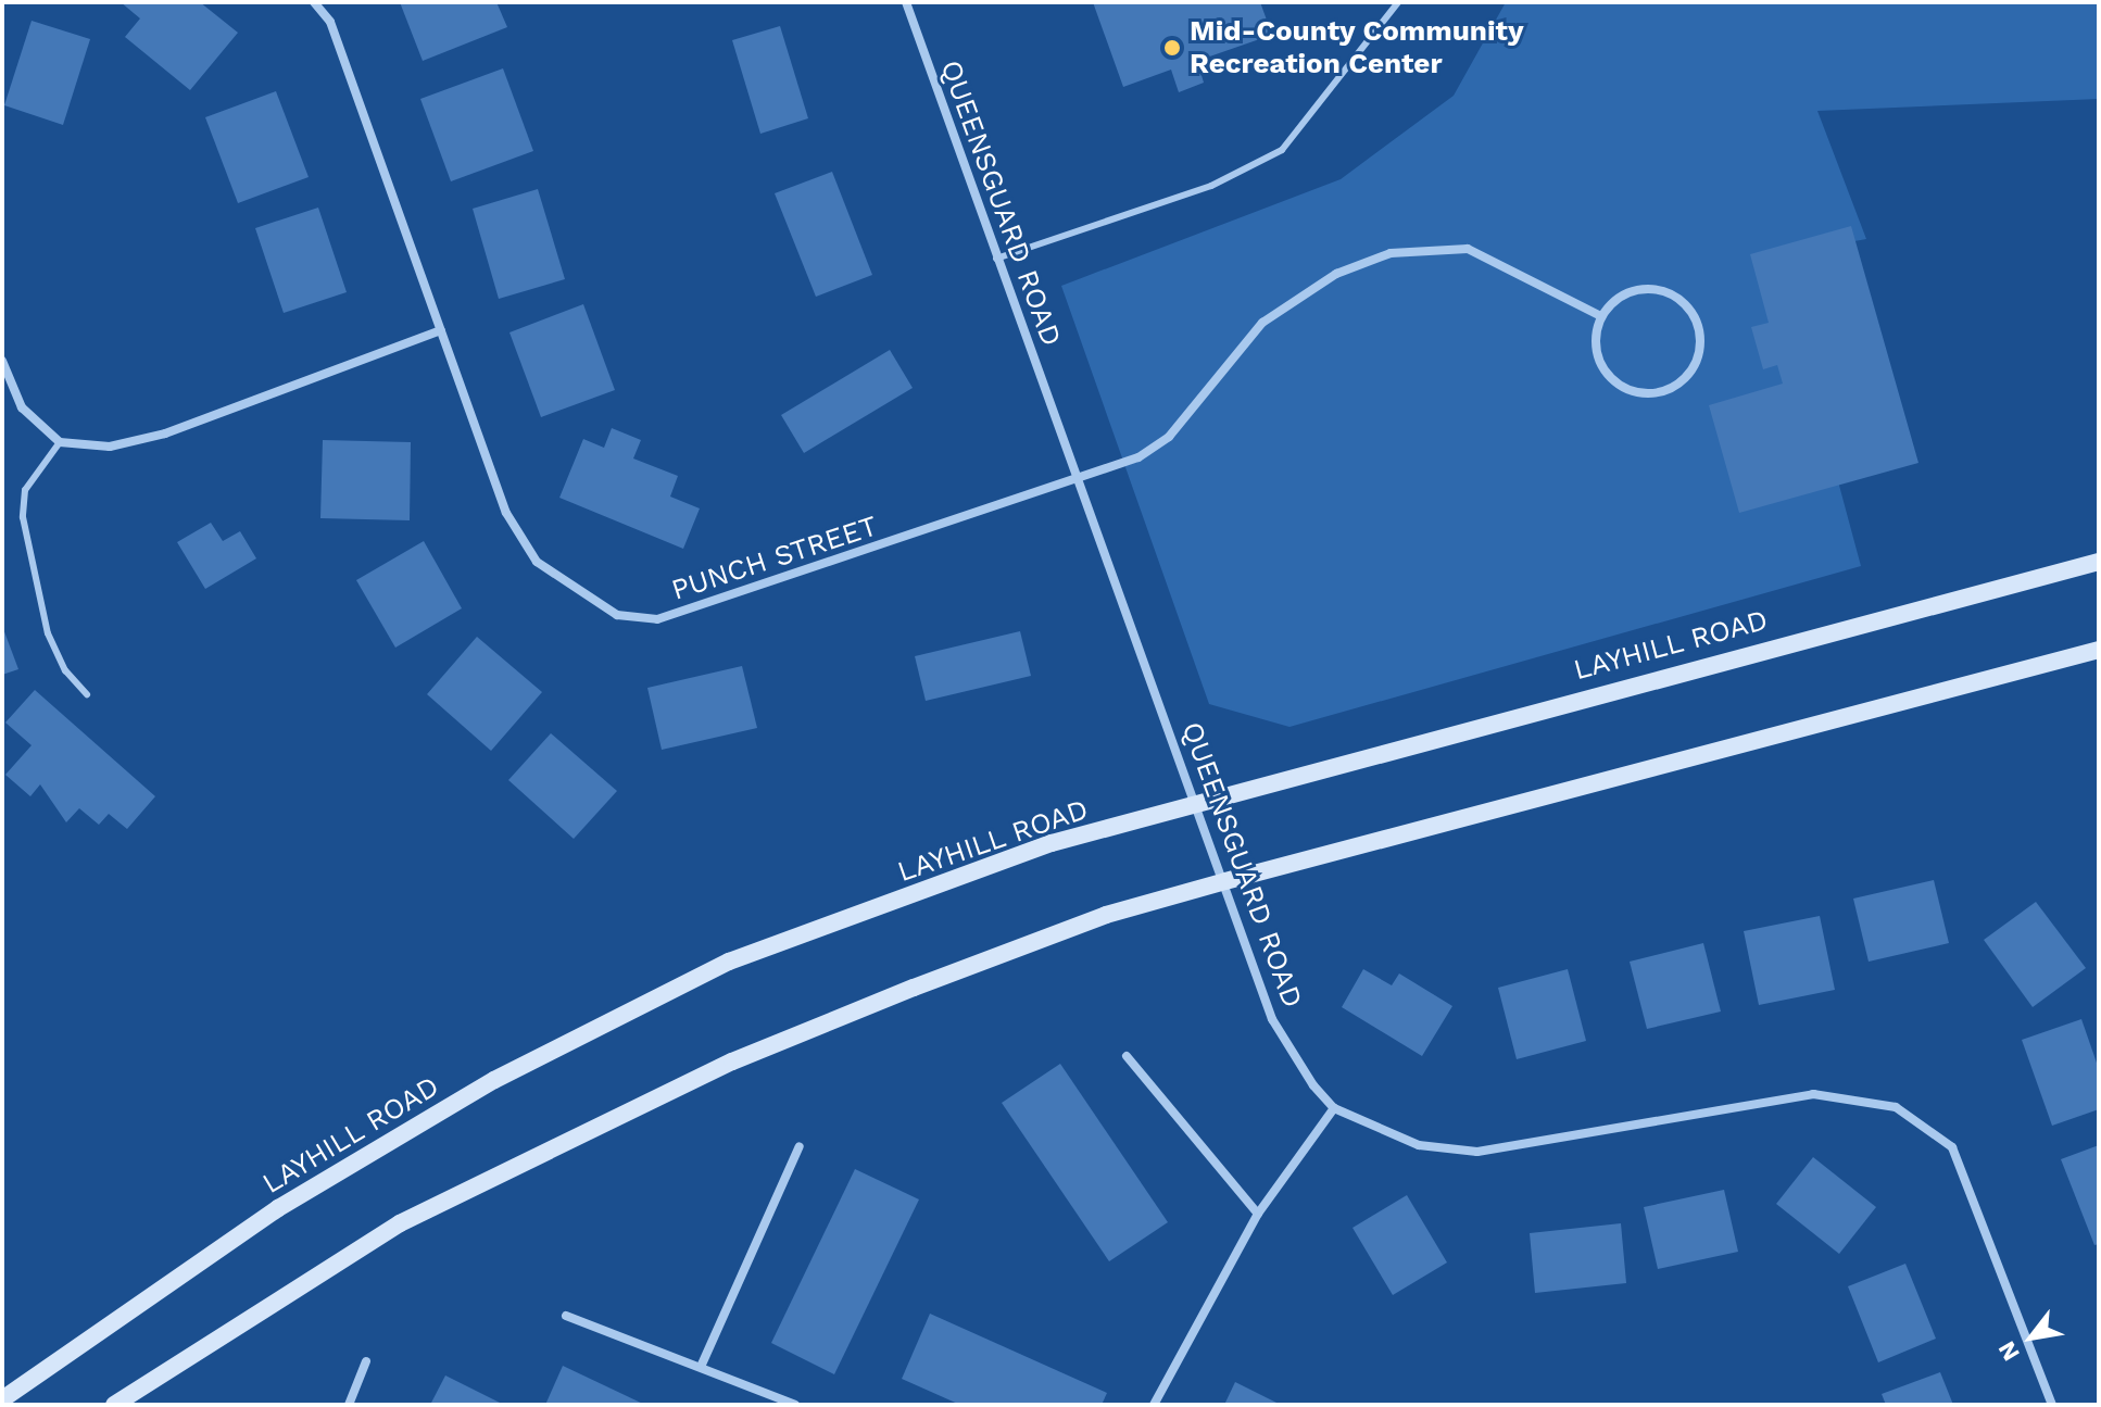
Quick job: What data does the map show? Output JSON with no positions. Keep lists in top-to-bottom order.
{
  "streets": {
    "main road": ["LAYHILL ROAD"],
    "street": ["QUEENSGUARD ROAD", "PUNCH STREET"]
  },
  "crossings": [
    ["QUEENSGUARD ROAD", "PUNCH STREET"],
    ["QUEENSGUARD ROAD", "LAYHILL ROAD"]
  ],
  "places": ["Mid-County Community Recreation Center"],
  "north": "bottom left"
}
